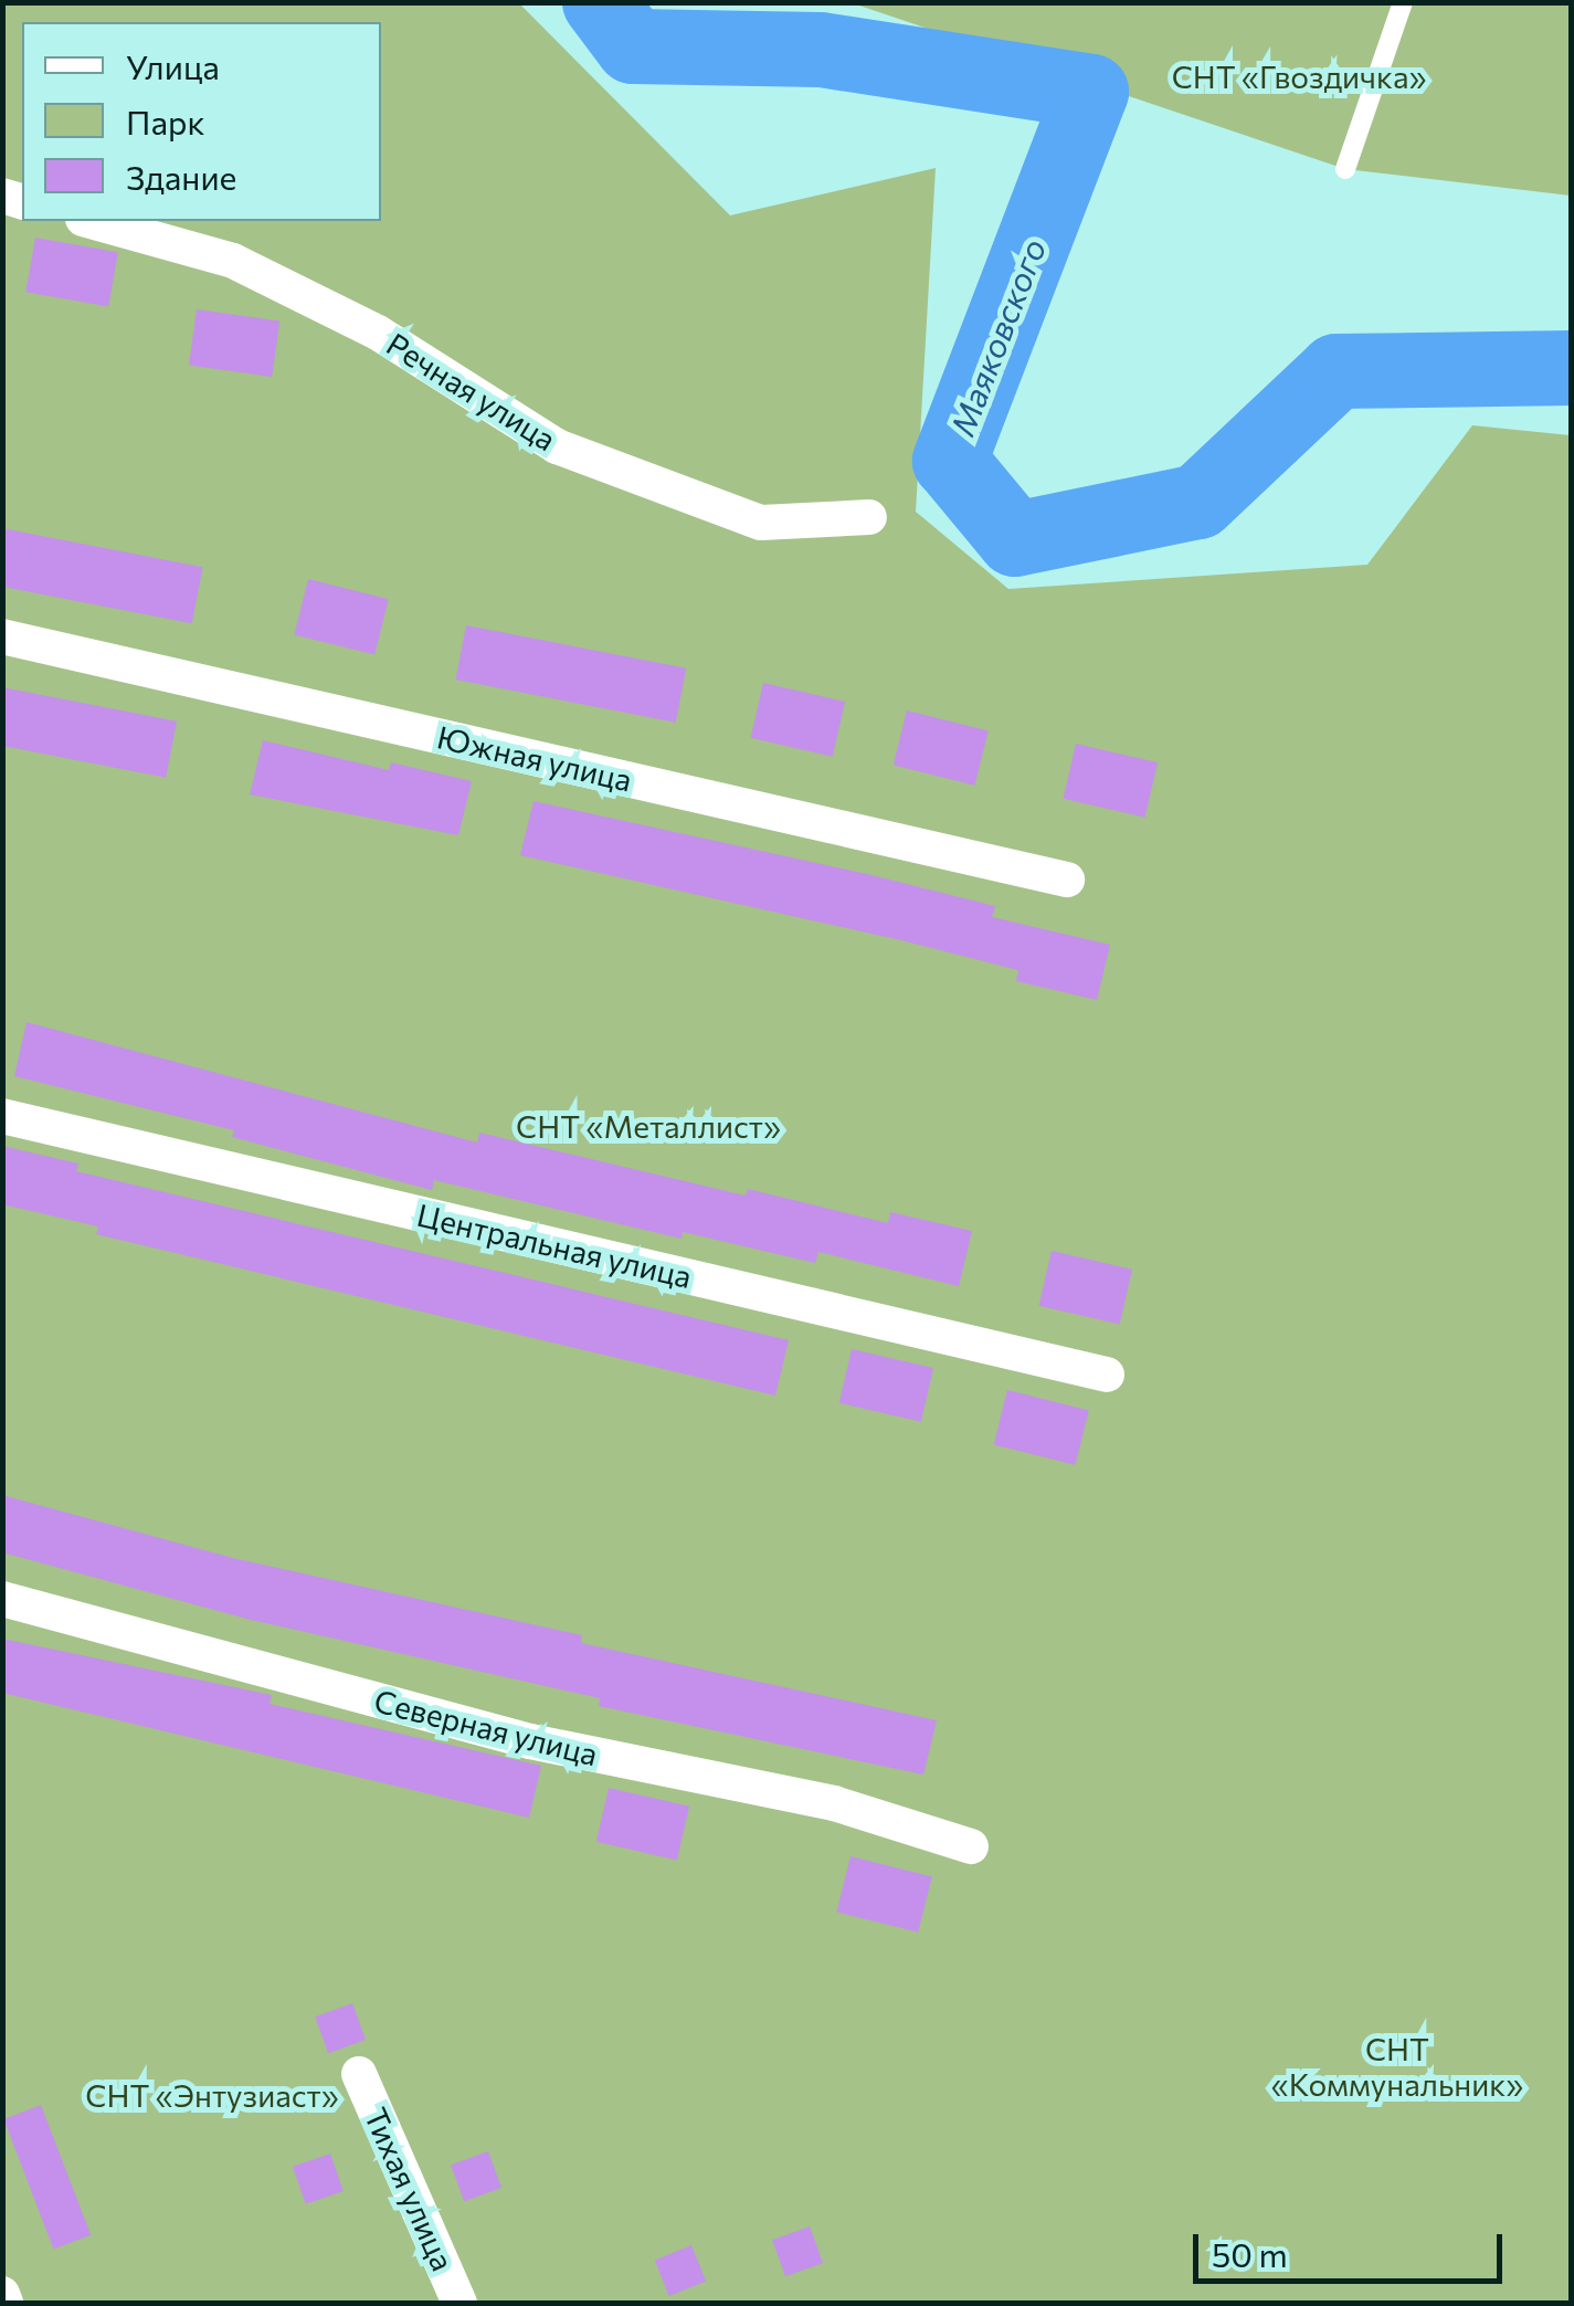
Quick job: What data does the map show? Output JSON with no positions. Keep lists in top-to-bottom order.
{
  "streets": {
    "street": [
      "Речная улица",
      "Южная улица",
      "Центральная улица",
      "Северная улица",
      "Тихая улица"
    ]
  },
  "water": ["Маяковского"],
  "parks": [
    "СНТ «Гвоздичка»",
    "СНТ «Металлист»",
    "СНТ «Коммунальник»",
    "СНТ «Энтузиаст»"
  ],
  "legend": ["Улица", "Парк", "Здание"],
  "scale_bar": "50 m"
}
